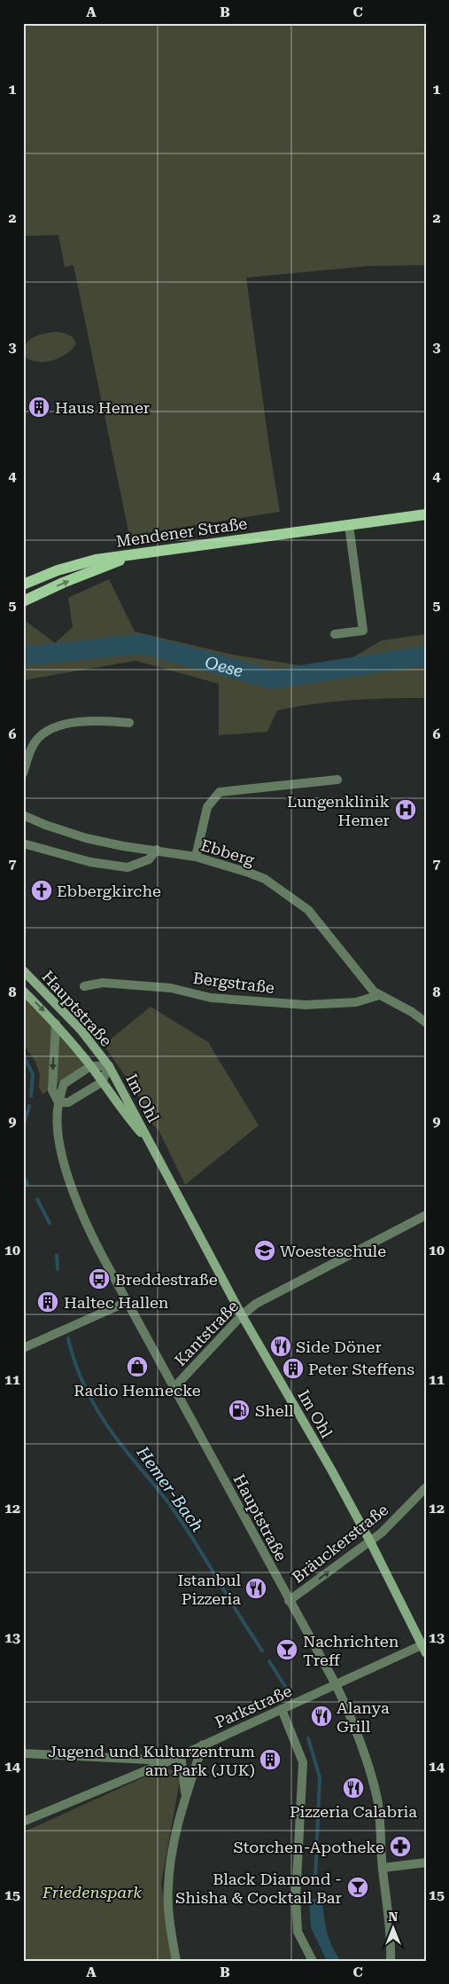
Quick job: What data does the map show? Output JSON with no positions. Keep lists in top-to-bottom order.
{
  "streets": {
    "main road": ["Mendener Straße", "Hauptstraße", "Im Ohl"],
    "street": [
      "Ebberg",
      "Bergstraße",
      "Kantstraße",
      "Bräuckerstraße",
      "Parkstraße"
    ]
  },
  "crossings": [
    ["Ebberg", "Bergstraße"],
    ["Hauptstraße", "Im Ohl"],
    ["Hauptstraße", "Kantstraße"],
    ["Hauptstraße", "Bräuckerstraße"],
    ["Hauptstraße", "Parkstraße"],
    ["Im Ohl", "Kantstraße"],
    ["Im Ohl", "Bräuckerstraße"],
    ["Im Ohl", "Parkstraße"]
  ],
  "one_way": ["Bräuckerstraße"],
  "water": ["Oese", "Hemer-Bach"],
  "parks": ["Friedenspark"],
  "places": {
    "building": [
      "Haus Hemer",
      "Haltec Hallen",
      "Peter Steffens",
      "Jugend und Kulturzentrum am Park (JUK)"
    ],
    "hospital": ["Lungenklinik Hemer"],
    "church": ["Ebbergkirche"],
    "school or university": ["Woesteschule"],
    "bus stop": ["Breddestraße"],
    "restaurant": [
      "Side Döner",
      "Istanbul Pizzeria",
      "Alanya Grill",
      "Pizzeria Calabria"
    ],
    "shop": ["Radio Hennecke"],
    "fuel station": ["Shell"],
    "bar": ["Nachrichten Treff", "Black Diamond - Shisha & Cocktail Bar"],
    "pharmacy": ["Storchen-Apotheke"]
  },
  "north": "top",
  "grid": {
    "columns": ["A", "B", "C"],
    "rows": [
      "1",
      "2",
      "3",
      "4",
      "5",
      "6",
      "7",
      "8",
      "9",
      "10",
      "11",
      "12",
      "13",
      "14",
      "15"
    ]
  }
}
